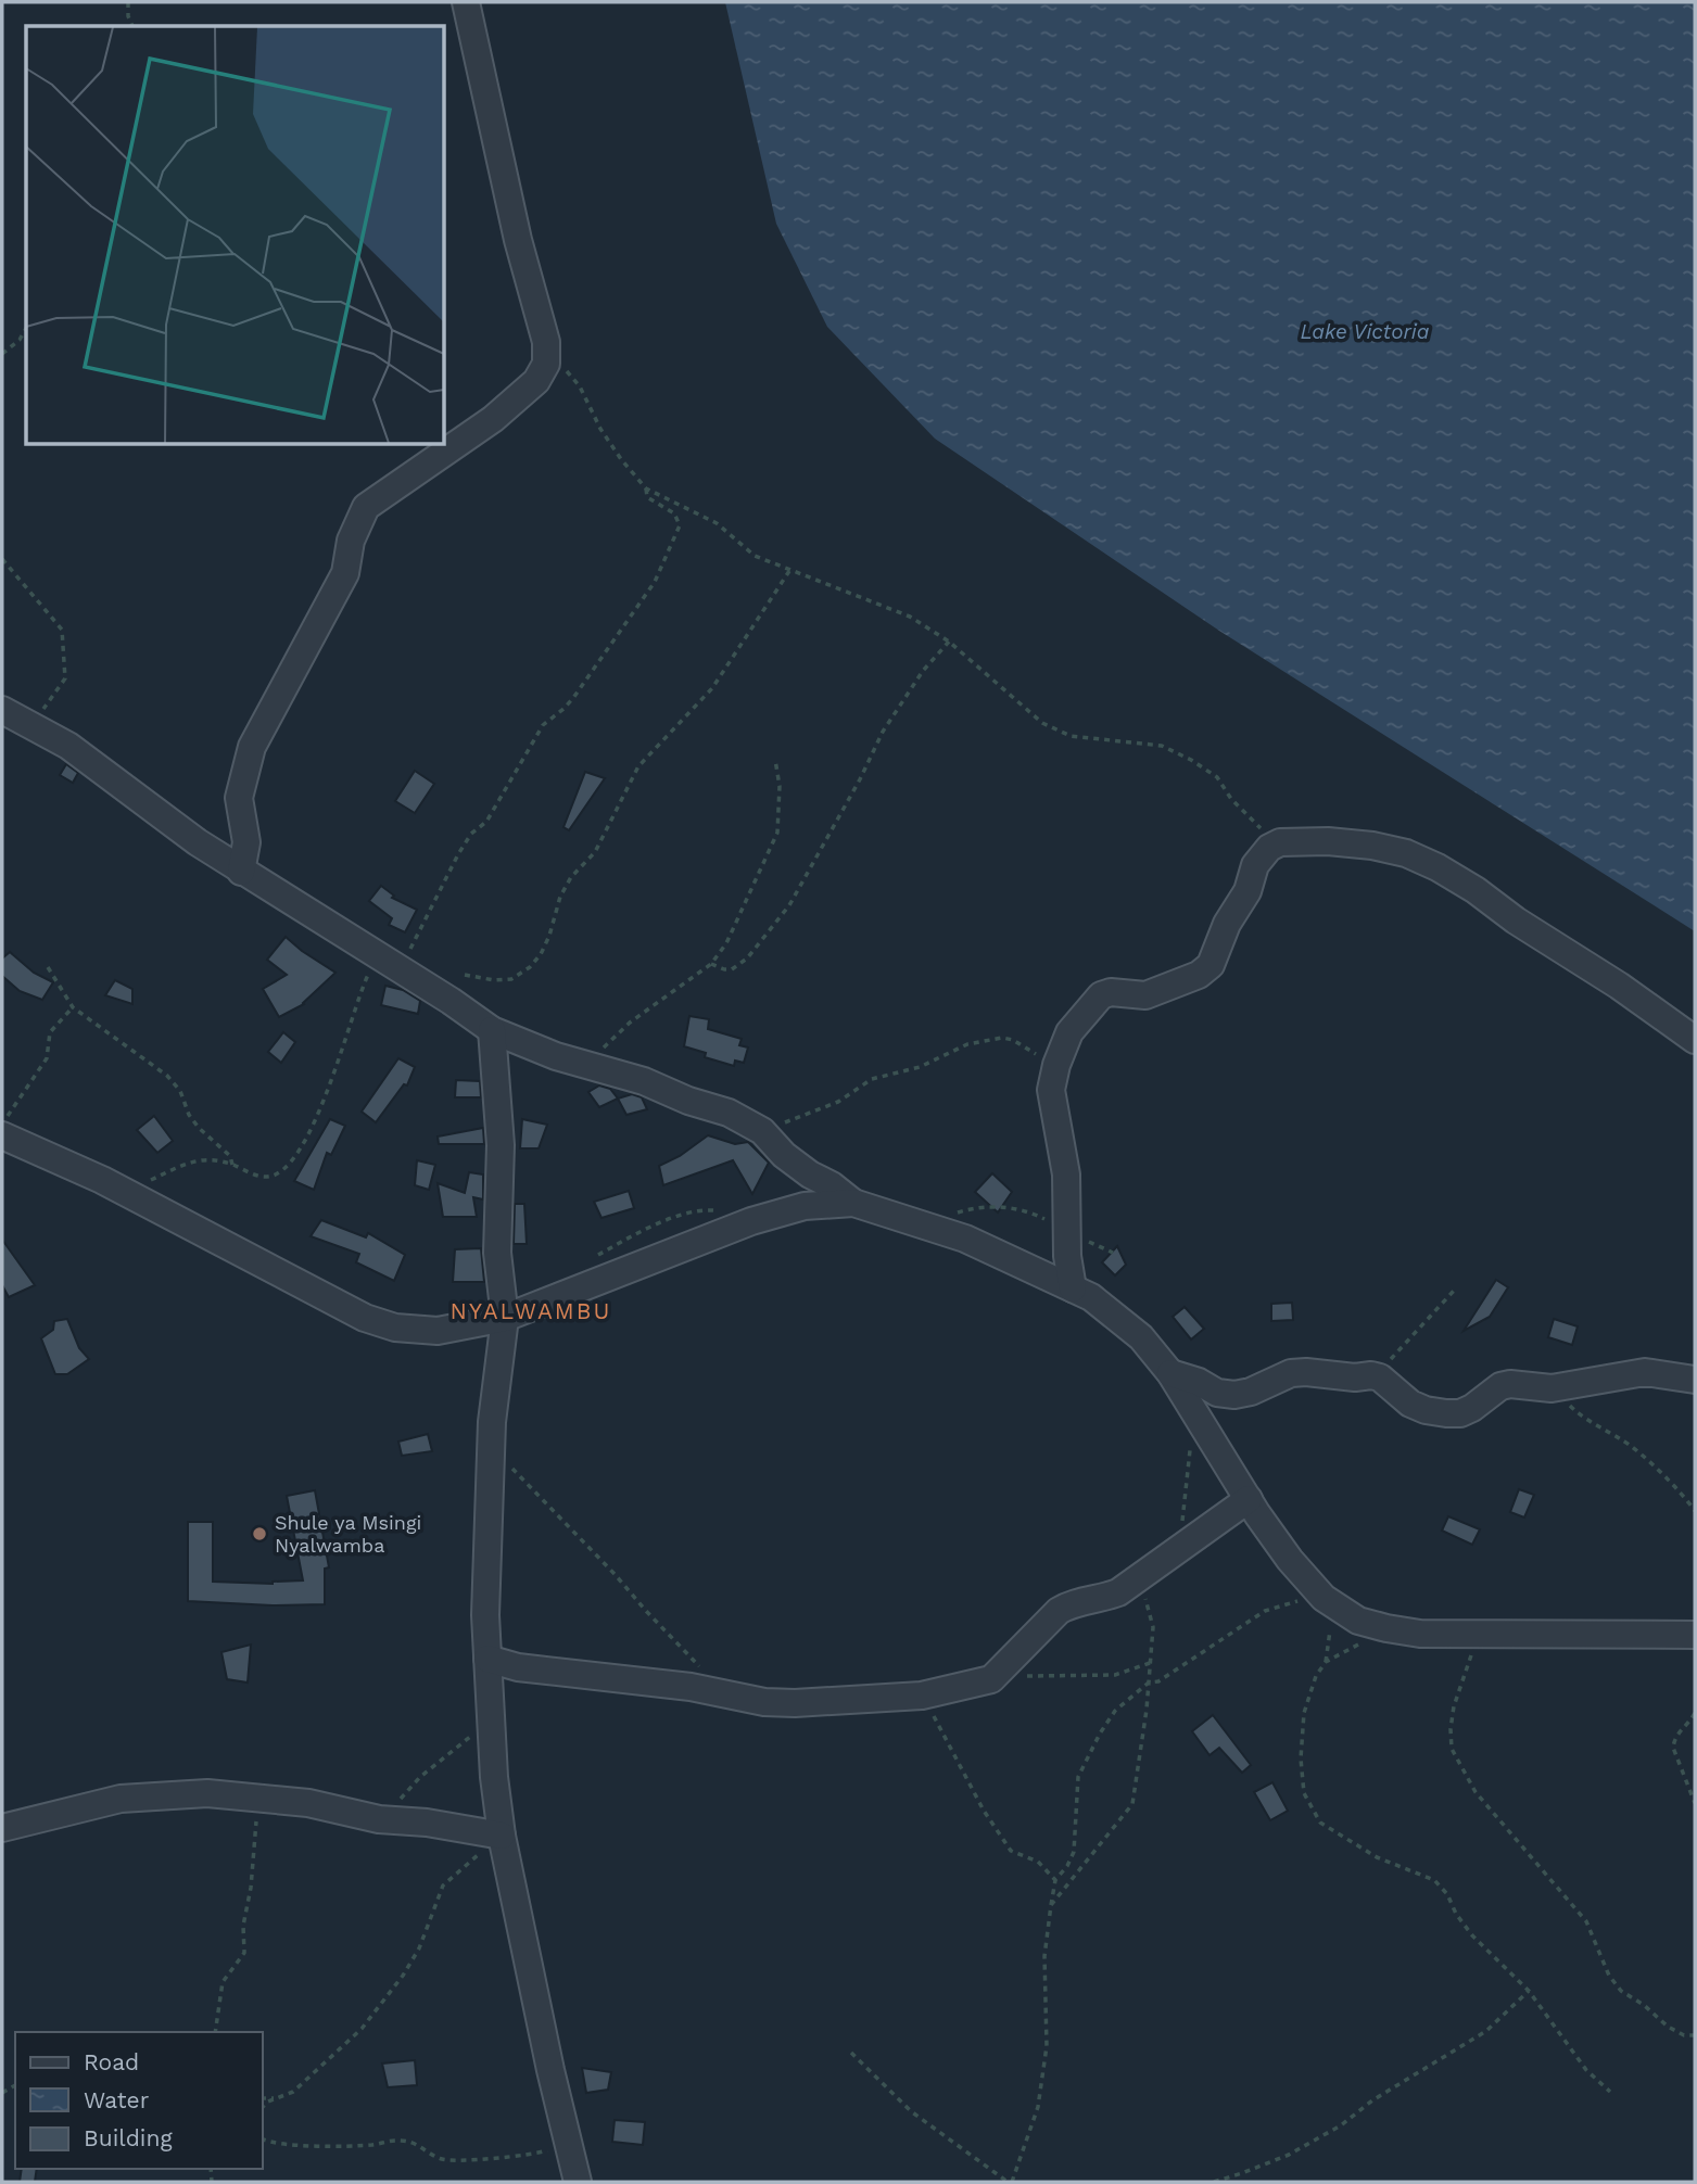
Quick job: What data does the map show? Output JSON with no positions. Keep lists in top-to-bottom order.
{
  "districts": ["NYALWAMBU"],
  "water": ["Lake Victoria"],
  "places": ["Shule ya Msingi Nyalwamba"],
  "legend": ["Road", "Water", "Building"]
}
